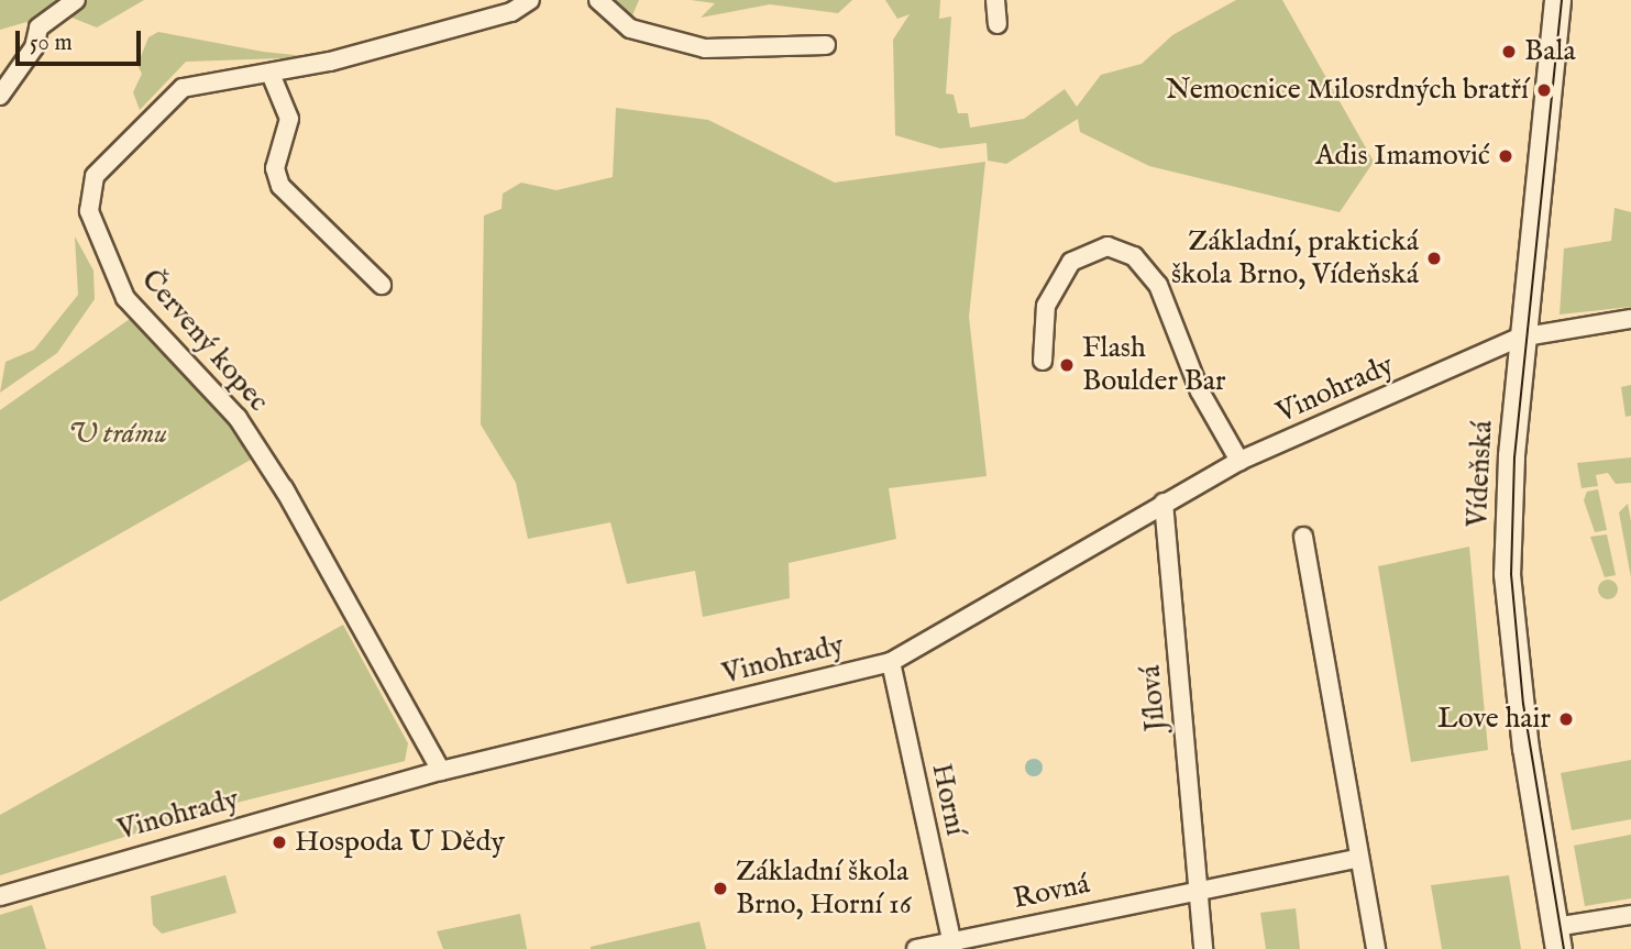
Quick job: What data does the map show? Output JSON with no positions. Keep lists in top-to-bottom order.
{
  "streets": {
    "main road": ["Vídeňská"],
    "street": [
      "Červený kopec",
      "Vinohrady",
      "Jílová",
      "Horní",
      "Rovná"
    ]
  },
  "crossings": [
    ["Červený kopec", "Vinohrady"],
    ["Vinohrady", "Vídeňská"],
    ["Vinohrady", "Jílová"],
    ["Vinohrady", "Horní"],
    ["Jílová", "Rovná"],
    ["Horní", "Rovná"]
  ],
  "parks": ["U trámu"],
  "places": [
    "Bala",
    "Nemocnice Milosrdných bratří",
    "Adis Imamović",
    "Základní, praktická škola Brno, Vídeňská",
    "Flash Boulder Bar",
    "Love hair",
    "Hospoda U Dědy",
    "Základní škola Brno, Horní 16"
  ],
  "scale_bar": "50 m"
}
